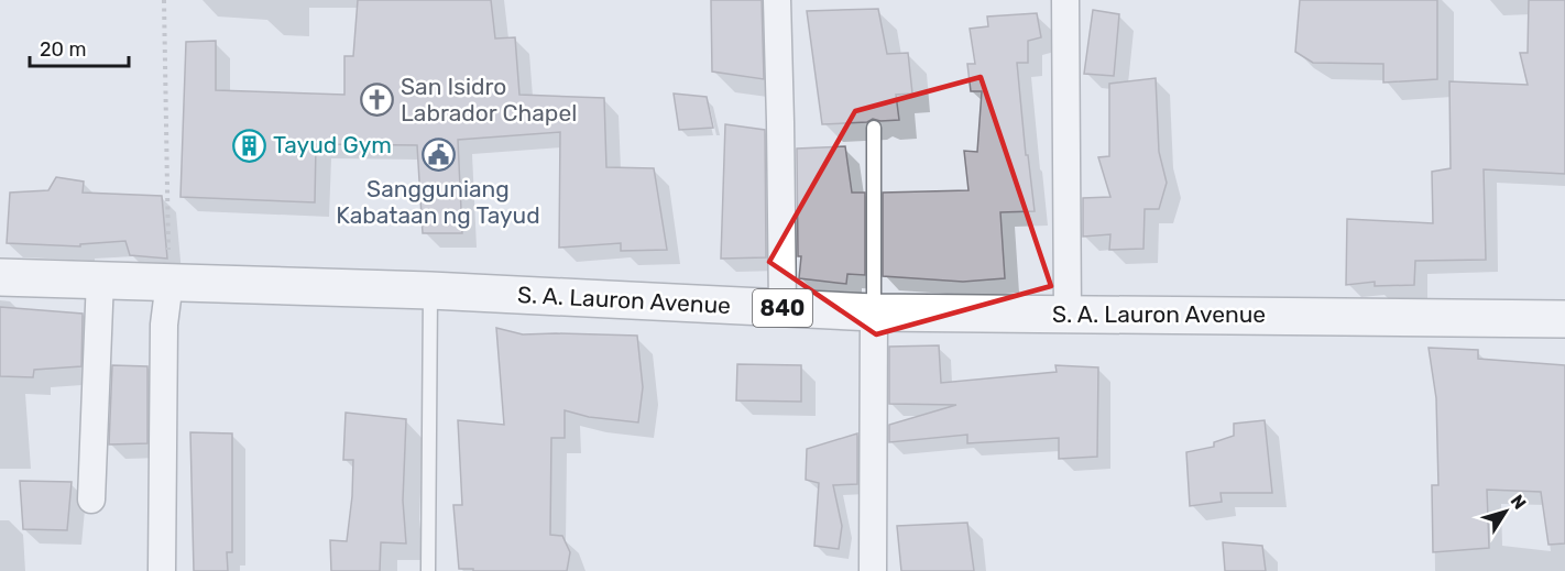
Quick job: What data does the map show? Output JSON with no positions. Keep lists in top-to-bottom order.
{
  "streets": {
    "highway": ["S. A. Lauron Avenue", "840"]
  },
  "places": {
    "church": ["San Isidro Labrador Chapel"],
    "building": ["Tayud Gym"],
    "public building": ["Sangguniang Kabataan ng Tayud"]
  },
  "scale_bar": "20 m",
  "north": "top right"
}
